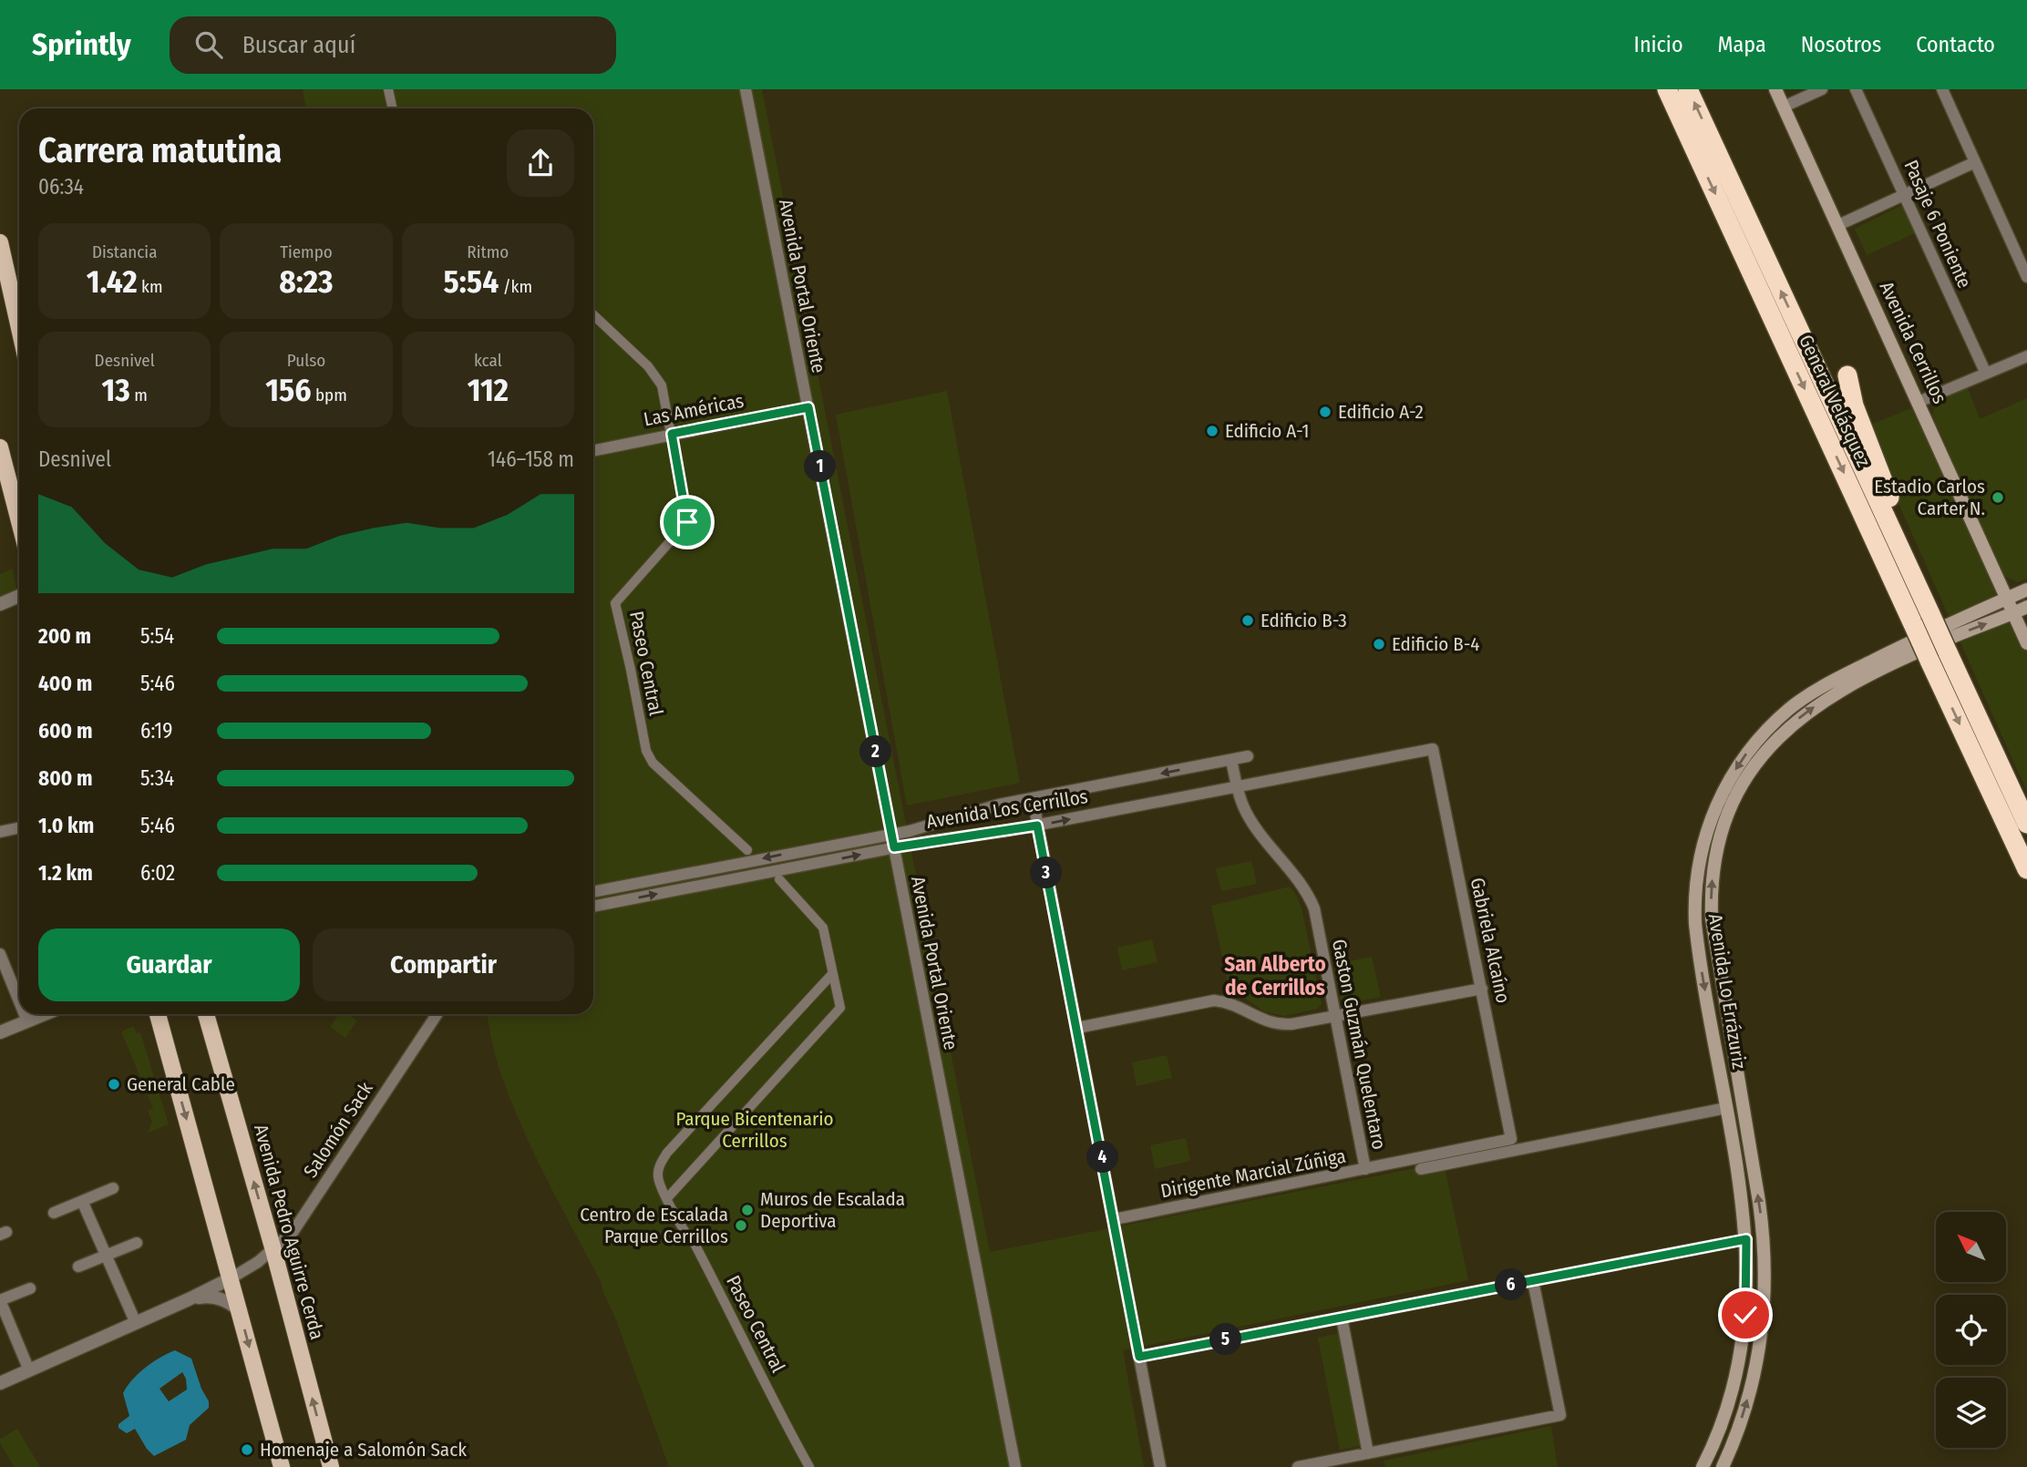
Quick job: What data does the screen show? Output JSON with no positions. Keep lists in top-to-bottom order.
{
  "streets": {
    "highway": ["General Velásquez"],
    "main road": ["Avenida Cerrillos", "Avenida Lo Errázuriz", "Avenida Pedro Aguirre Cerda"],
    "street": [
      "Pasaje 6 Poniente",
      "Avenida Portal Oriente",
      "Las Américas",
      "Paseo Central",
      "Avenida Los Cerrillos",
      "Gabriela Alcaíno",
      "Gaston Guzmán Quelentaro",
      "Salomón Sack",
      "Dirigente Marcial Zúñiga"
    ]
  },
  "crossings": [
    ["Avenida Portal Oriente", "Las Américas"],
    ["Avenida Portal Oriente", "Avenida Los Cerrillos"],
    ["Avenida Cerrillos", "Avenida Lo Errázuriz"],
    ["Las Américas", "Paseo Central"],
    ["Avenida Los Cerrillos", "Gabriela Alcaíno"],
    ["Avenida Los Cerrillos", "Gaston Guzmán Quelentaro"],
    ["Gabriela Alcaíno", "Dirigente Marcial Zúñiga"],
    ["Gaston Guzmán Quelentaro", "Dirigente Marcial Zúñiga"],
    ["Salomón Sack", "Avenida Pedro Aguirre Cerda"]
  ],
  "districts": ["San Alberto de Cerrillos"],
  "parks": ["Parque Bicentenario Cerrillos"],
  "places": [
    "Edificio A-2",
    "Edificio A-1",
    "Estadio Carlos Carter N.",
    "Edificio B-3",
    "Edificio B-4",
    "General Cable",
    "Muros de Escalada Deportiva",
    "Centro de Escalada Parque Cerrillos",
    "Homenaje a Salomón Sack"
  ],
  "north": "top left",
  "page": {
    "header": "Sprintly",
    "search": "Buscar aquí",
    "nav": [
      "Inicio",
      "Mapa",
      "Nosotros",
      "Contacto"
    ],
    "heading": ["Carrera matutina", "06:34"],
    "stats": [
      ["Distancia", "1.42 km"],
      ["Tiempo", "8:23"],
      ["Ritmo", "5:54 /km"],
      ["Desnivel", "13 m"],
      ["Pulso", "156 bpm"],
      ["kcal", "112"]
    ],
    "chart": ["Desnivel", "146–158 m"],
    "pins": [
      "1",
      "2",
      "3",
      "4",
      "6",
      "5"
    ],
    "list": [
      {
        "name": "200 m",
        "note": "5:54"
      },
      {
        "name": "400 m",
        "note": "5:46"
      },
      {
        "name": "600 m",
        "note": "6:19"
      },
      {
        "name": "800 m",
        "note": "5:34"
      },
      {
        "name": "1.0 km",
        "note": "5:46"
      },
      {
        "name": "1.2 km",
        "note": "6:02"
      }
    ],
    "buttons": ["Guardar", "Compartir"]
  }
}
